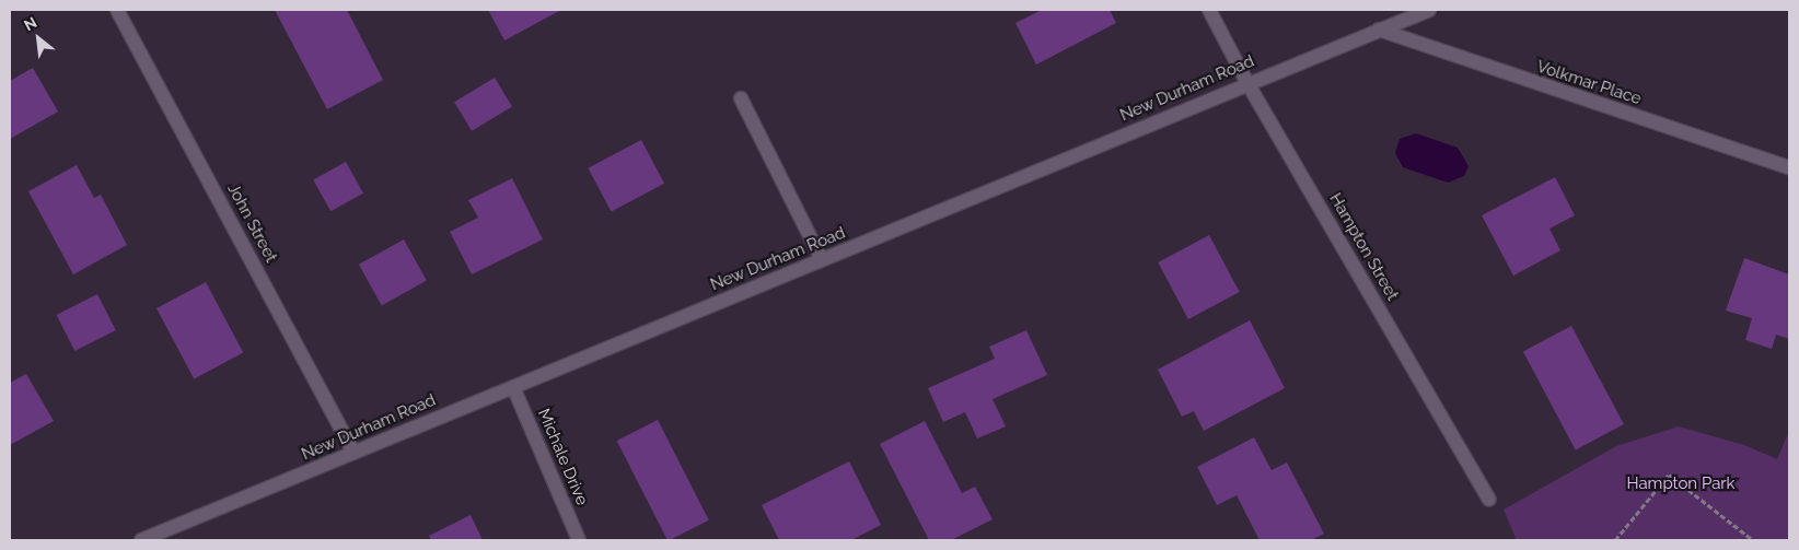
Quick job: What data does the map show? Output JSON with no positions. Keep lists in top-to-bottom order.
{
  "streets": {
    "street": [
      "Volkmar Place",
      "New Durham Road",
      "John Street",
      "Hampton Street",
      "Michale Drive"
    ]
  },
  "crossings": [
    ["Volkmar Place", "New Durham Road"],
    ["New Durham Road", "John Street"],
    ["New Durham Road", "Hampton Street"],
    ["New Durham Road", "Michale Drive"]
  ],
  "parks": ["Hampton Park"],
  "north": "top left"
}
